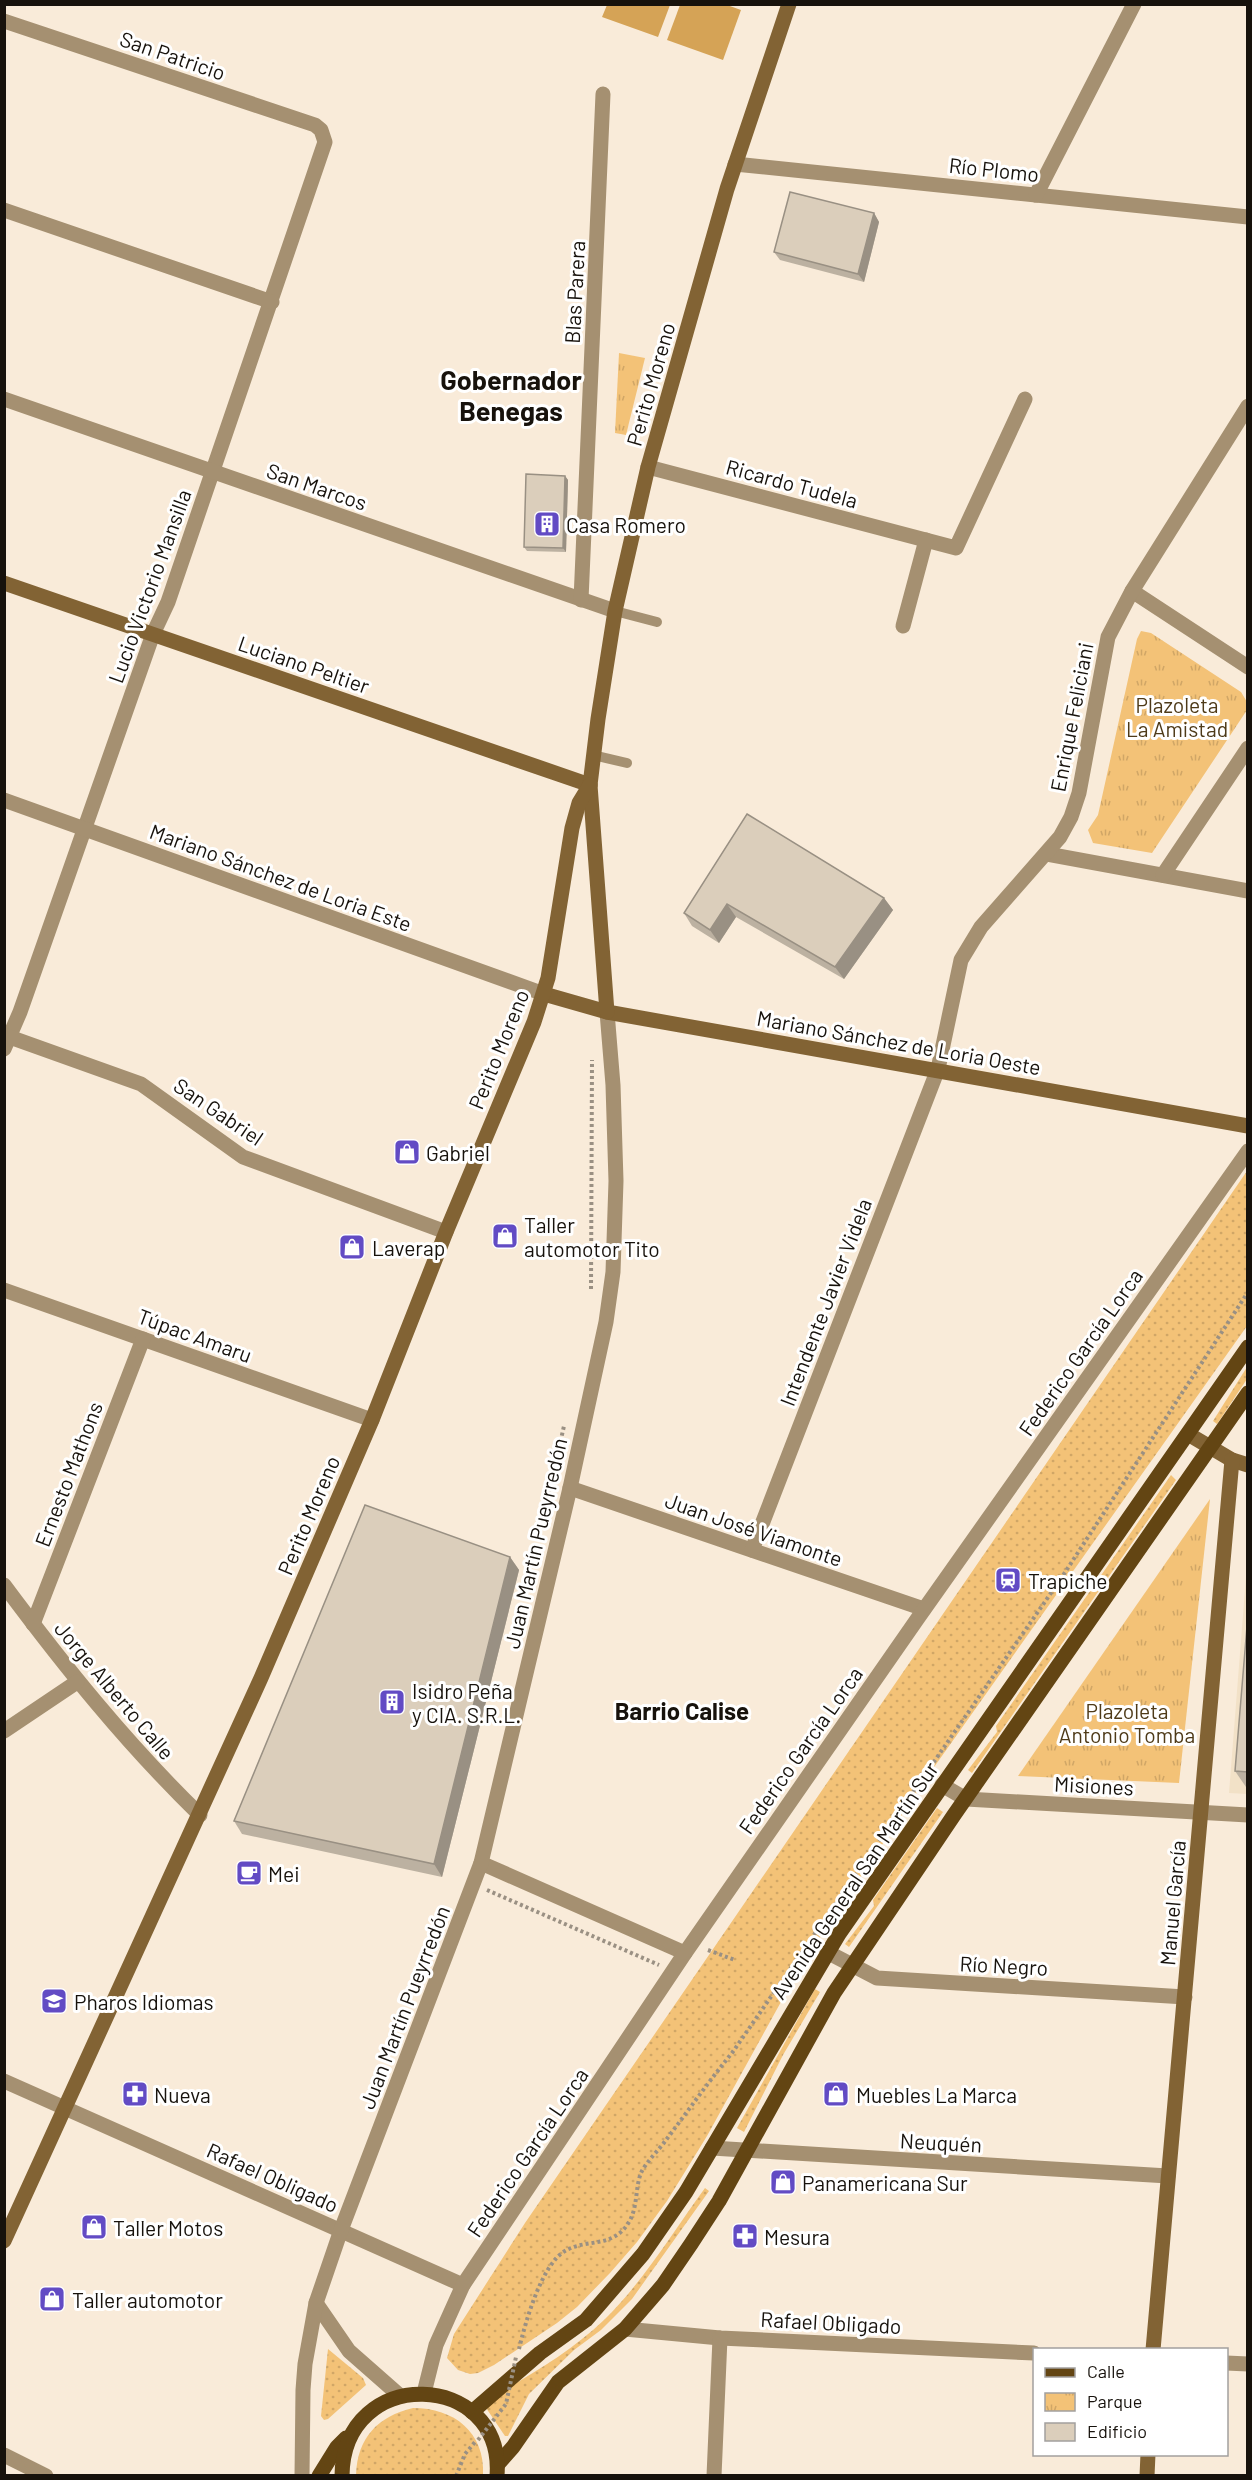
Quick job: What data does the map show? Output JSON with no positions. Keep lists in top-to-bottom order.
{
  "streets": {
    "main road": [
      "Perito Moreno",
      "Luciano Peltier",
      "Mariano Sánchez de Loria Oeste",
      "Avenida General San Martín Sur",
      "Manuel García"
    ],
    "street": [
      "San Patricio",
      "Río Plomo",
      "Blas Parera",
      "Ricardo Tudela",
      "San Marcos",
      "Lucio Victorio Mansilla",
      "Enrique Feliciani",
      "Mariano Sánchez de Loria Este",
      "San Gabriel",
      "Intendente Javier Videla",
      "Túpac Amaru",
      "Federico García Lorca",
      "Ernesto Mathons",
      "Juan José Viamonte",
      "Juan Martín Pueyrredón",
      "Jorge Alberto Calle",
      "Misiones",
      "Río Negro",
      "Neuquén",
      "Rafael Obligado"
    ]
  },
  "crossings": [
    ["San Patricio", "Lucio Victorio Mansilla"],
    ["Río Plomo", "Perito Moreno"],
    ["Blas Parera", "San Marcos"],
    ["Perito Moreno", "Ricardo Tudela"],
    ["Perito Moreno", "San Marcos"],
    ["Perito Moreno", "Luciano Peltier"],
    ["Perito Moreno", "Mariano Sánchez de Loria Este"],
    ["Perito Moreno", "Mariano Sánchez de Loria Oeste"],
    ["Perito Moreno", "San Gabriel"],
    ["Perito Moreno", "Túpac Amaru"],
    ["Perito Moreno", "Juan Martín Pueyrredón"],
    ["Perito Moreno", "Jorge Alberto Calle"],
    ["Perito Moreno", "Rafael Obligado"],
    ["San Marcos", "Lucio Victorio Mansilla"],
    ["Lucio Victorio Mansilla", "Luciano Peltier"],
    ["Lucio Victorio Mansilla", "Mariano Sánchez de Loria Este"],
    ["Lucio Victorio Mansilla", "San Gabriel"],
    ["Enrique Feliciani", "Mariano Sánchez de Loria Oeste"],
    ["Enrique Feliciani", "Intendente Javier Videla"],
    ["Mariano Sánchez de Loria Este", "Mariano Sánchez de Loria Oeste"],
    ["Mariano Sánchez de Loria Oeste", "Intendente Javier Videla"],
    ["Mariano Sánchez de Loria Oeste", "Juan Martín Pueyrredón"],
    ["Intendente Javier Videla", "Juan José Viamonte"],
    ["Túpac Amaru", "Ernesto Mathons"],
    ["Federico García Lorca", "Juan José Viamonte"],
    ["Federico García Lorca", "Rafael Obligado"],
    ["Ernesto Mathons", "Jorge Alberto Calle"],
    ["Juan José Viamonte", "Juan Martín Pueyrredón"],
    ["Juan Martín Pueyrredón", "Rafael Obligado"],
    ["Misiones", "Avenida General San Martín Sur"],
    ["Misiones", "Manuel García"],
    ["Avenida General San Martín Sur", "Río Negro"],
    ["Avenida General San Martín Sur", "Neuquén"],
    ["Manuel García", "Río Negro"],
    ["Manuel García", "Neuquén"]
  ],
  "districts": ["Gobernador Benegas", "Barrio Calise"],
  "parks": ["Plazoleta La Amistad", "Plazoleta Antonio Tomba"],
  "places": {
    "building": ["Casa Romero", "Isidro Peña y CIA. S.R.L."],
    "shop": [
      "Gabriel",
      "Taller automotor Tito",
      "Laverap",
      "Muebles La Marca",
      "Panamericana Sur",
      "Taller Motos",
      "Taller automotor"
    ],
    "station": ["Trapiche"],
    "cafe": ["Mei"],
    "school or university": ["Pharos Idiomas"],
    "pharmacy": ["Nueva", "Mesura"]
  },
  "legend": ["Calle", "Parque", "Edificio"]
}
